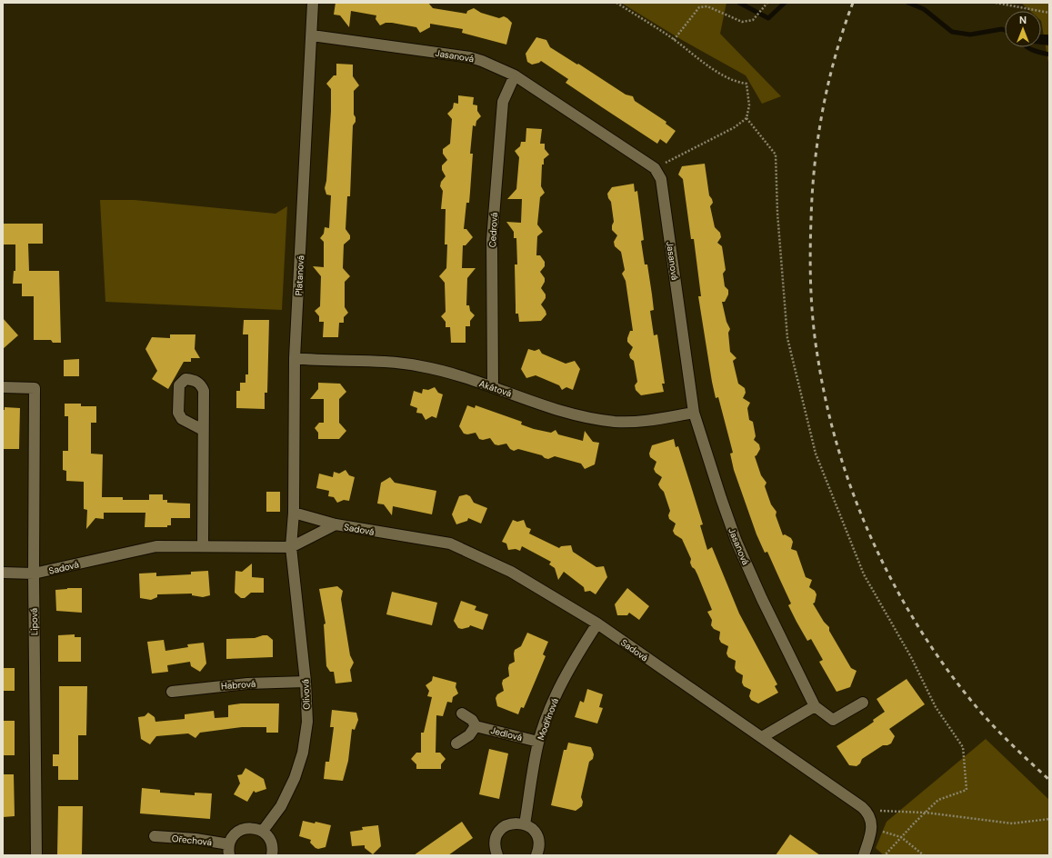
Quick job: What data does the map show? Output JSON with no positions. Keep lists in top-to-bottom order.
{
  "streets": {
    "street": [
      "Jasanová",
      "Cedrová",
      "Platanová",
      "Akátová",
      "Sadová",
      "Lipová",
      "Habrová",
      "Olivová",
      "Modřínová",
      "Jedlová",
      "Ořechová"
    ]
  },
  "crossings": [
    ["Jasanová", "Cedrová"],
    ["Jasanová", "Platanová"],
    ["Jasanová", "Akátová"],
    ["Cedrová", "Akátová"],
    ["Platanová", "Akátová"],
    ["Platanová", "Sadová"],
    ["Platanová", "Olivová"],
    ["Sadová", "Lipová"],
    ["Sadová", "Olivová"],
    ["Sadová", "Modřínová"],
    ["Habrová", "Olivová"],
    ["Modřínová", "Jedlová"]
  ],
  "north": "top"
}
